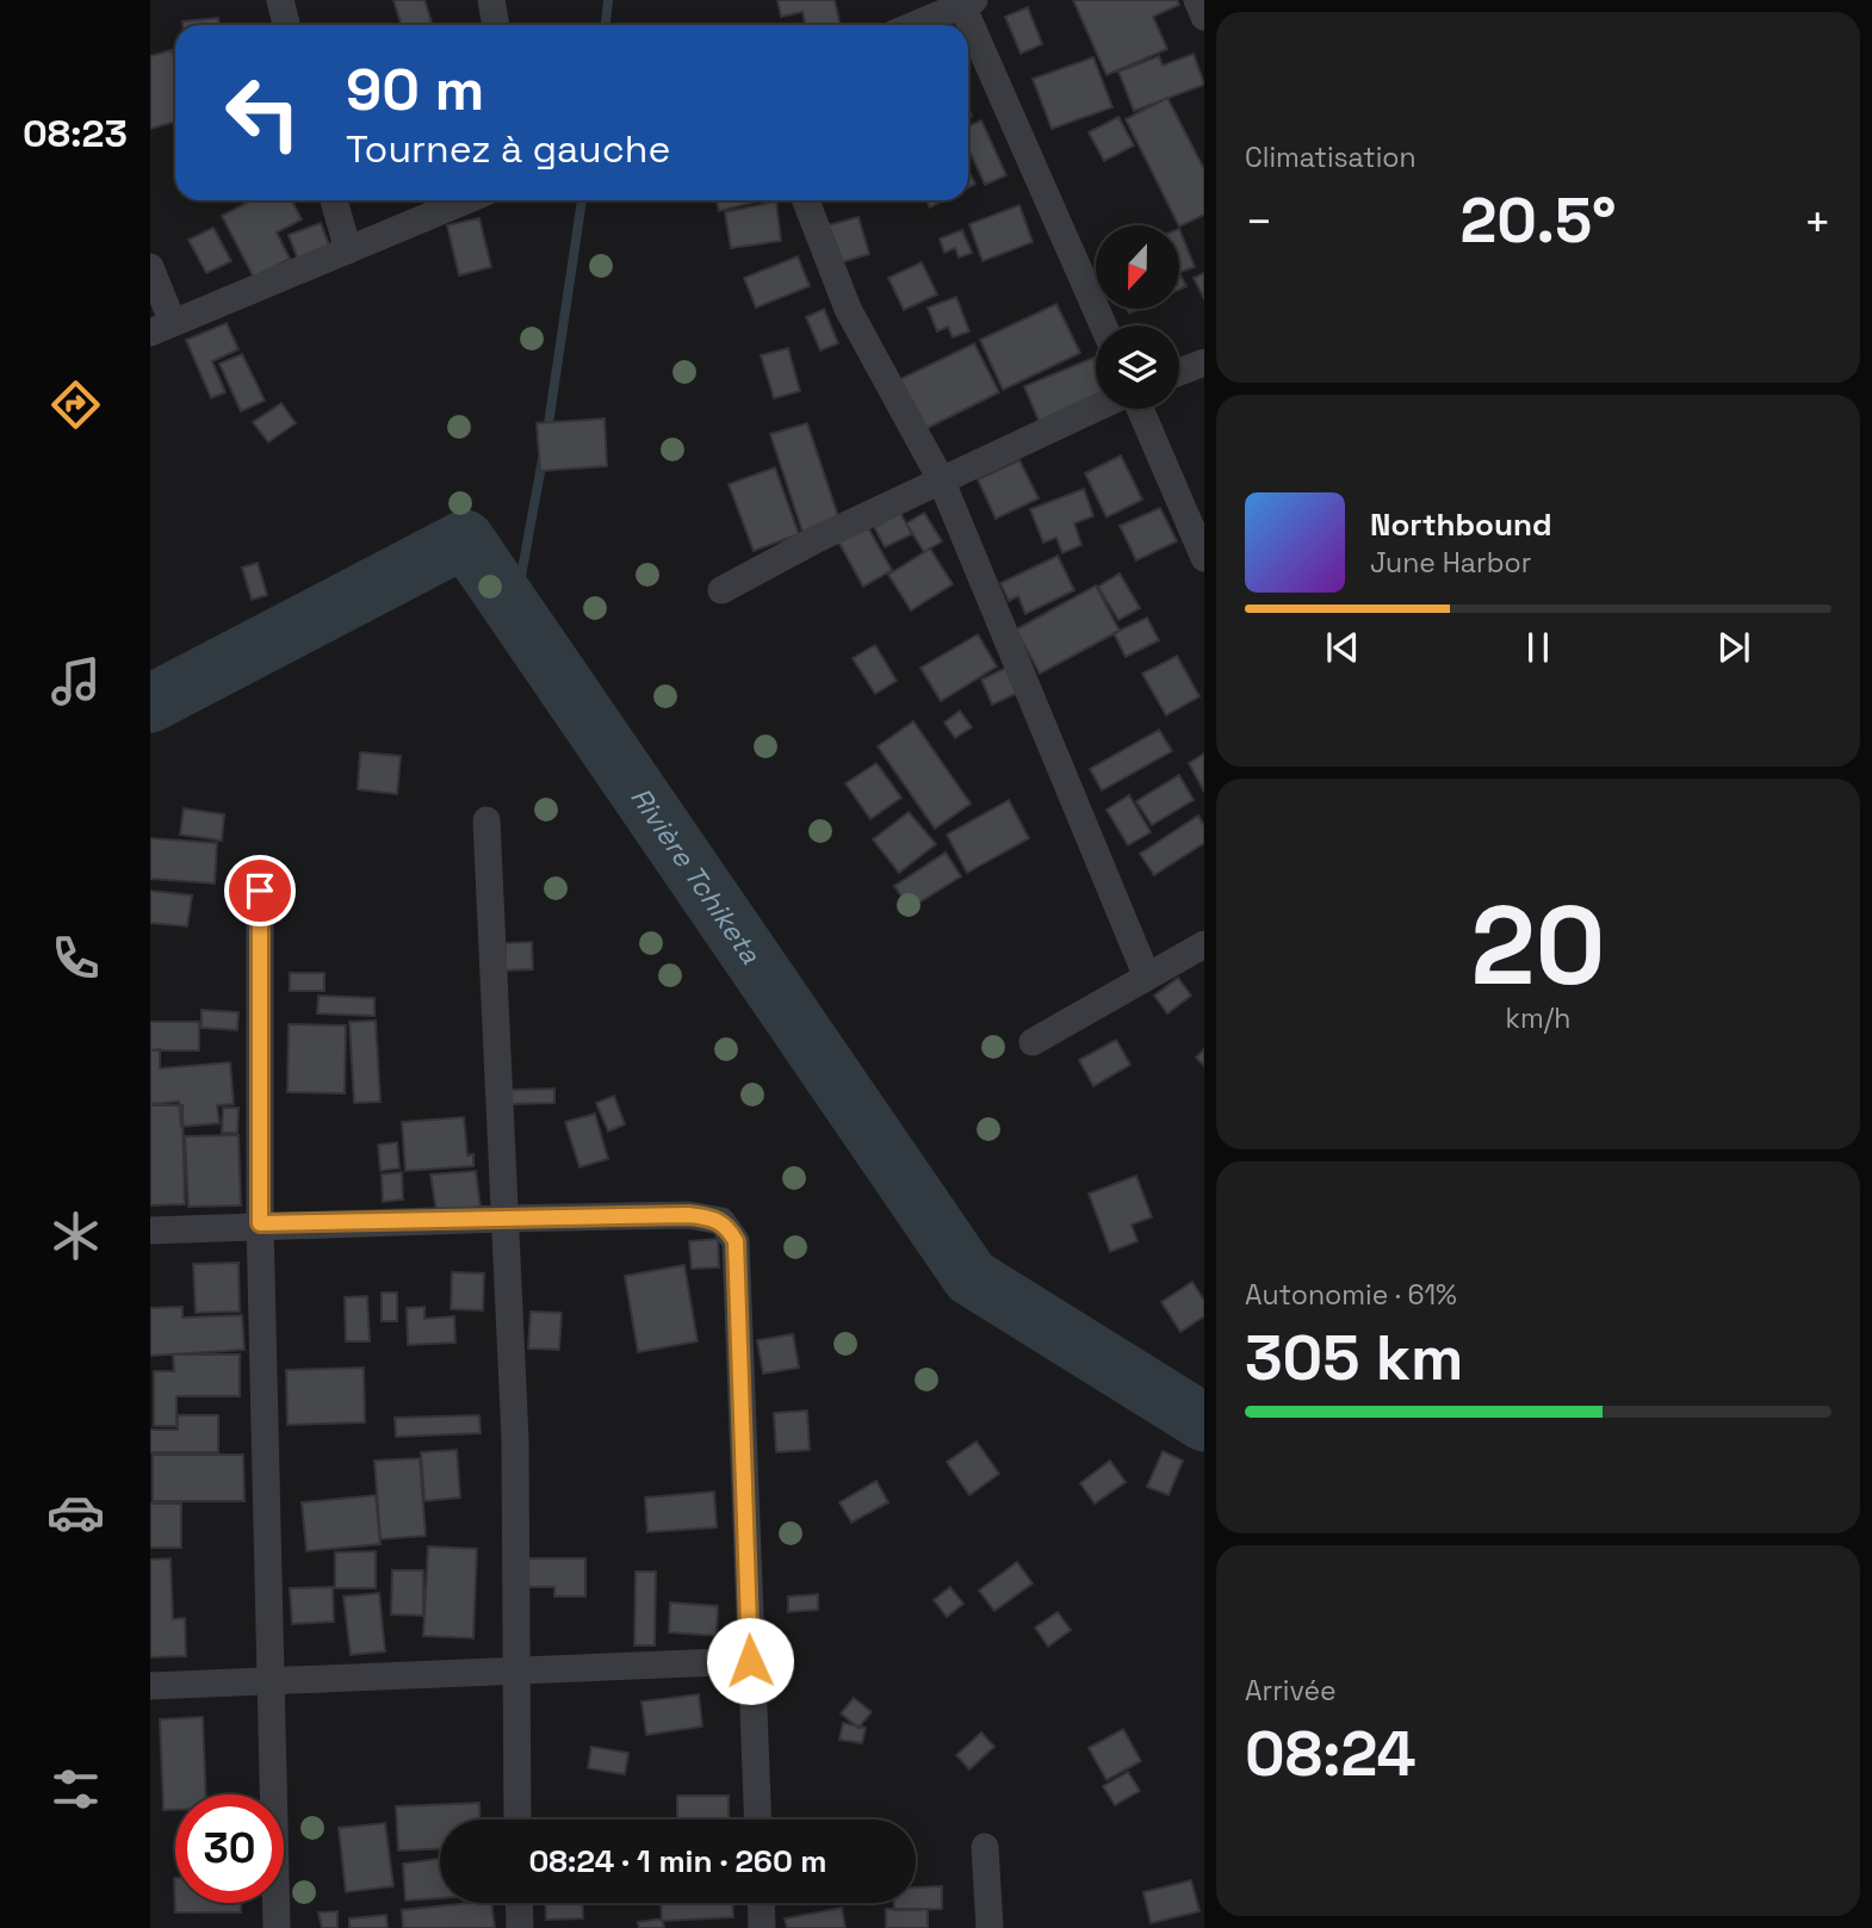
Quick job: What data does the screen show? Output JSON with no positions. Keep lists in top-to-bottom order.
{
  "water": ["Rivière Tchiketa"],
  "north": "bottom",
  "page": {
    "tabs": "08:23",
    "tile": [
      "Climatisation",
      ["20", "km/h"],
      ["Autonomie · 61%", "305 km"],
      ["Arrivée", "08:24"]
    ],
    "turn": ["90 m", "Tournez à gauche"],
    "heat": ["−", "20.5°", "+"],
    "song": ["Northbound", "June Harbor"],
    "limit": "30",
    "trip": "08:24 · 1 min · 260 m"
  }
}
